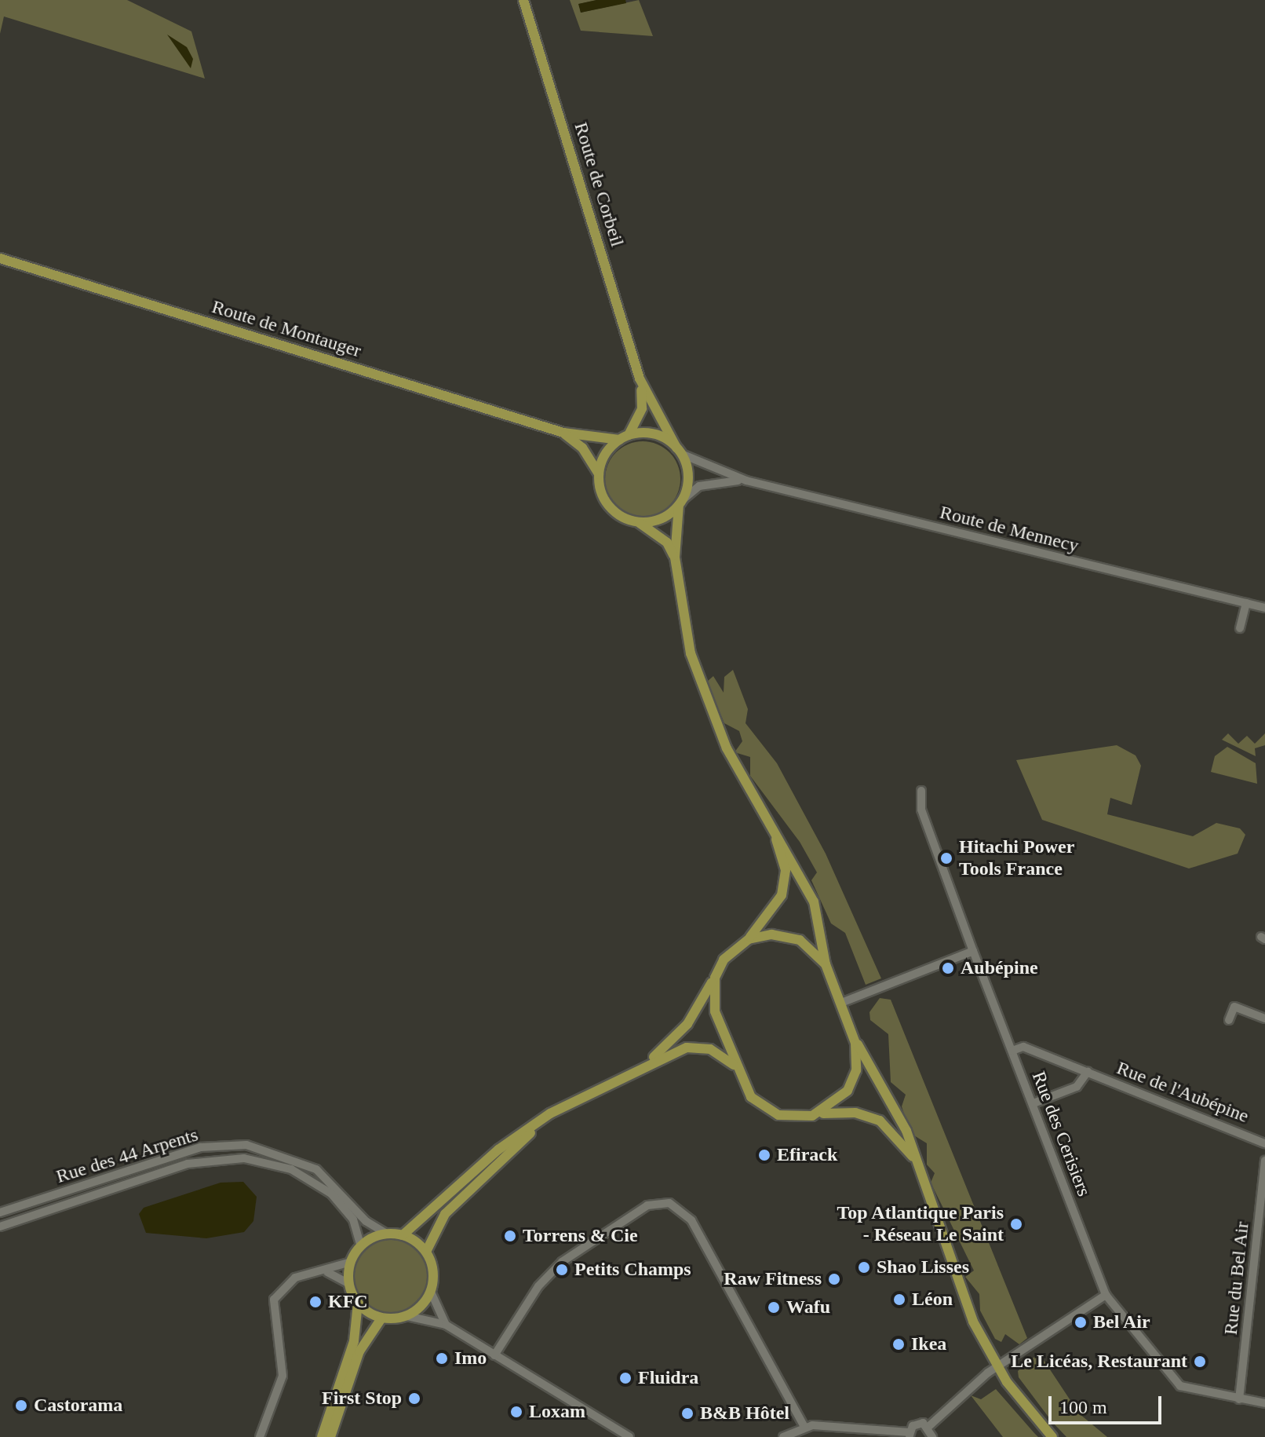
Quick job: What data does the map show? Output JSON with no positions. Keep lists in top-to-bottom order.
{
  "streets": {
    "main road": ["Route de Corbeil", "Route de Montauger"],
    "street": [
      "Route de Mennecy",
      "Rue de l'Aubépine",
      "Rue des Cerisiers",
      "Rue des 44 Arpents",
      "Rue du Bel Air"
    ]
  },
  "crossings": [
    ["Route de Corbeil", "Route de Montauger"],
    ["Route de Corbeil", "Route de Mennecy"],
    ["Route de Montauger", "Route de Mennecy"],
    ["Rue de l'Aubépine", "Rue des Cerisiers"],
    ["Rue des Cerisiers", "Rue du Bel Air"]
  ],
  "places": [
    "Hitachi Power Tools France",
    "Aubépine",
    "Efirack",
    "Top Atlantique Paris - Réseau Le Saint",
    "Torrens & Cie",
    "Shao Lisses",
    "Petits Champs",
    "Raw Fitness",
    "Léon",
    "KFC",
    "Wafu",
    "Bel Air",
    "Ikea",
    "Imo",
    "Le Licéas, Restaurant",
    "Fluidra",
    "First Stop",
    "Castorama",
    "Loxam",
    "B&B Hôtel"
  ],
  "scale_bar": "100 m"
}
